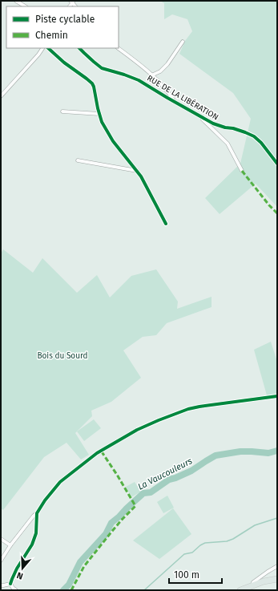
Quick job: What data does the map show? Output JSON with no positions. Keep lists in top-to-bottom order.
{
  "streets": {
    "street": ["RUE DE LA LIBÉRATION"]
  },
  "water": ["La Vaucouleurs"],
  "parks": ["Bois du Sourd"],
  "legend": ["Piste cyclable", "Chemin"],
  "scale_bar": "100 m",
  "north": "bottom"
}
